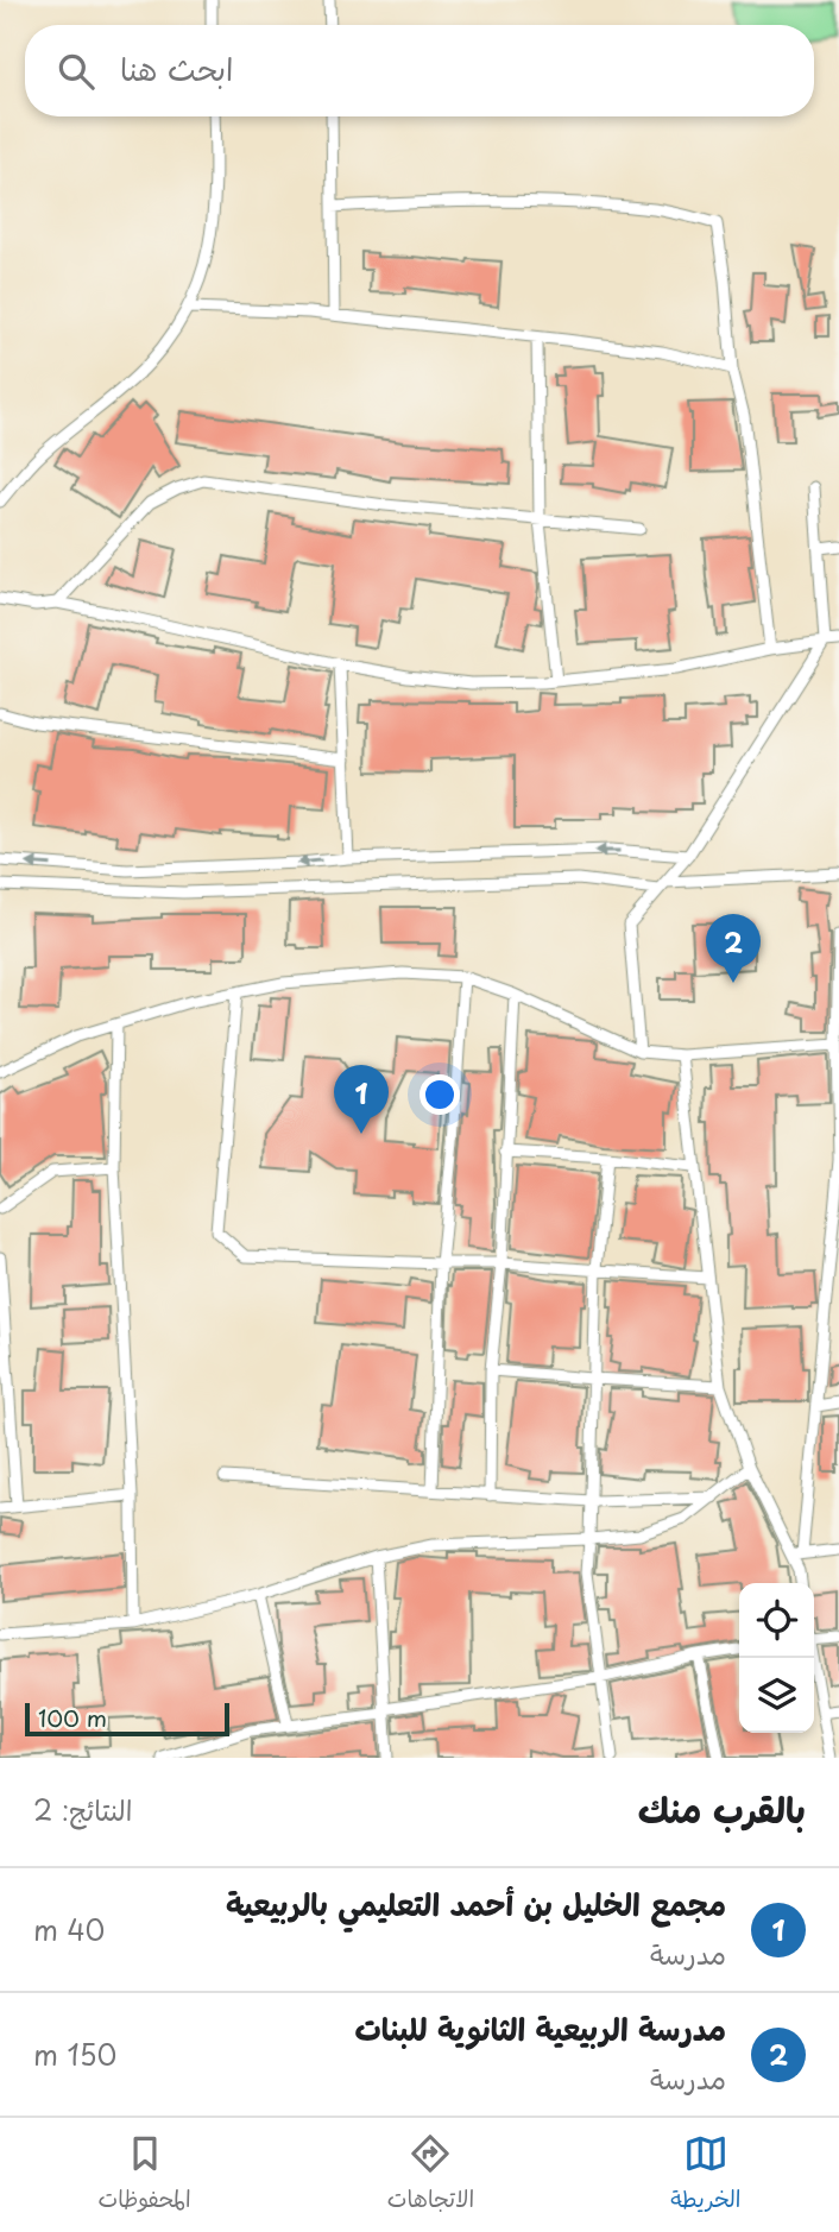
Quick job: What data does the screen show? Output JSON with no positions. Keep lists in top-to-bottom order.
{
  "scale_bar": "100 m",
  "page": {
    "search": "ابحث هنا",
    "pins": ["2", "1"],
    "scale": "100 m",
    "heading": ["بالقرب منك", "النتائج: 2"],
    "list": [
      {
        "mark": "1",
        "name": "مجمع الخليل بن أحمد التعليمي بالربيعية",
        "note": "مدرسة",
        "value": "40 m"
      },
      {
        "mark": "2",
        "name": "مدرسة الربيعية الثانوية للبنات",
        "note": "مدرسة",
        "value": "150 m"
      }
    ],
    "nav": ["الخريطة", "الاتجاهات", "المحفوظات"]
  }
}
